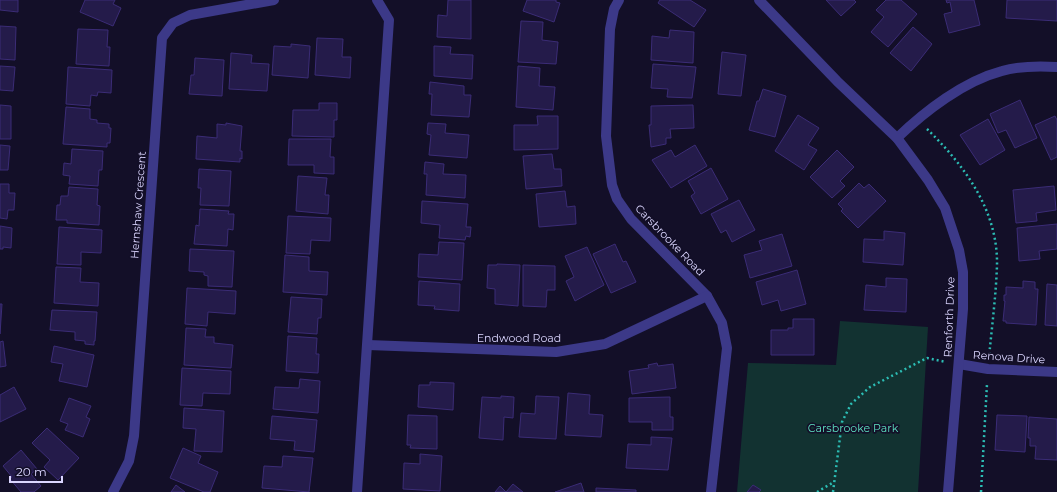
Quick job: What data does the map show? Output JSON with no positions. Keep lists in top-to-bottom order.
{
  "streets": {
    "street": [
      "Hernshaw Crescent",
      "Carsbrooke Road",
      "Renforth Drive",
      "Endwood Road",
      "Renova Drive"
    ]
  },
  "crossings": [
    ["Carsbrooke Road", "Endwood Road"],
    ["Renforth Drive", "Renova Drive"]
  ],
  "parks": ["Carsbrooke Park"],
  "scale_bar": "20 m"
}
